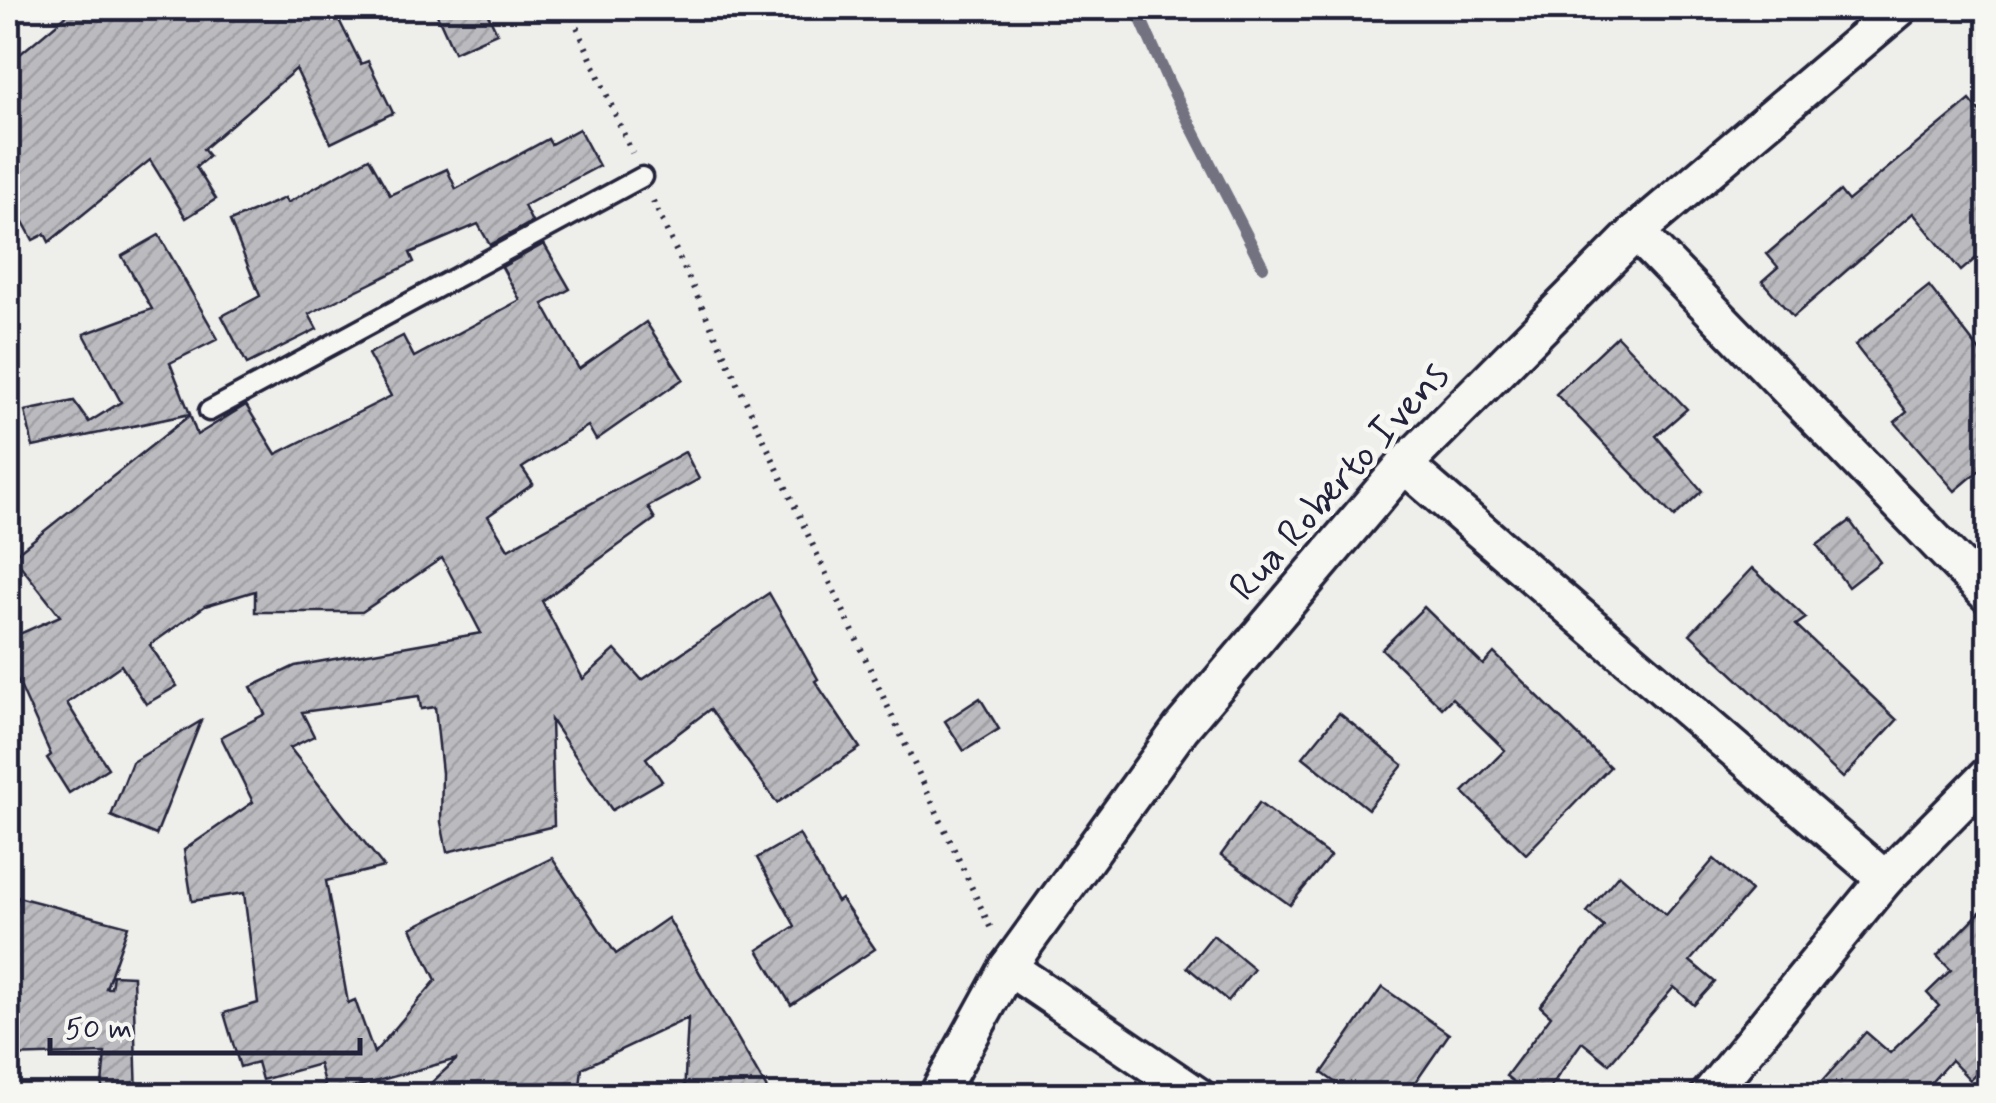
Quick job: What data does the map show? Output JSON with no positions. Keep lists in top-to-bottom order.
{
  "streets": {
    "street": ["Rua Roberto Ivens"]
  },
  "scale_bar": "50 m"
}
